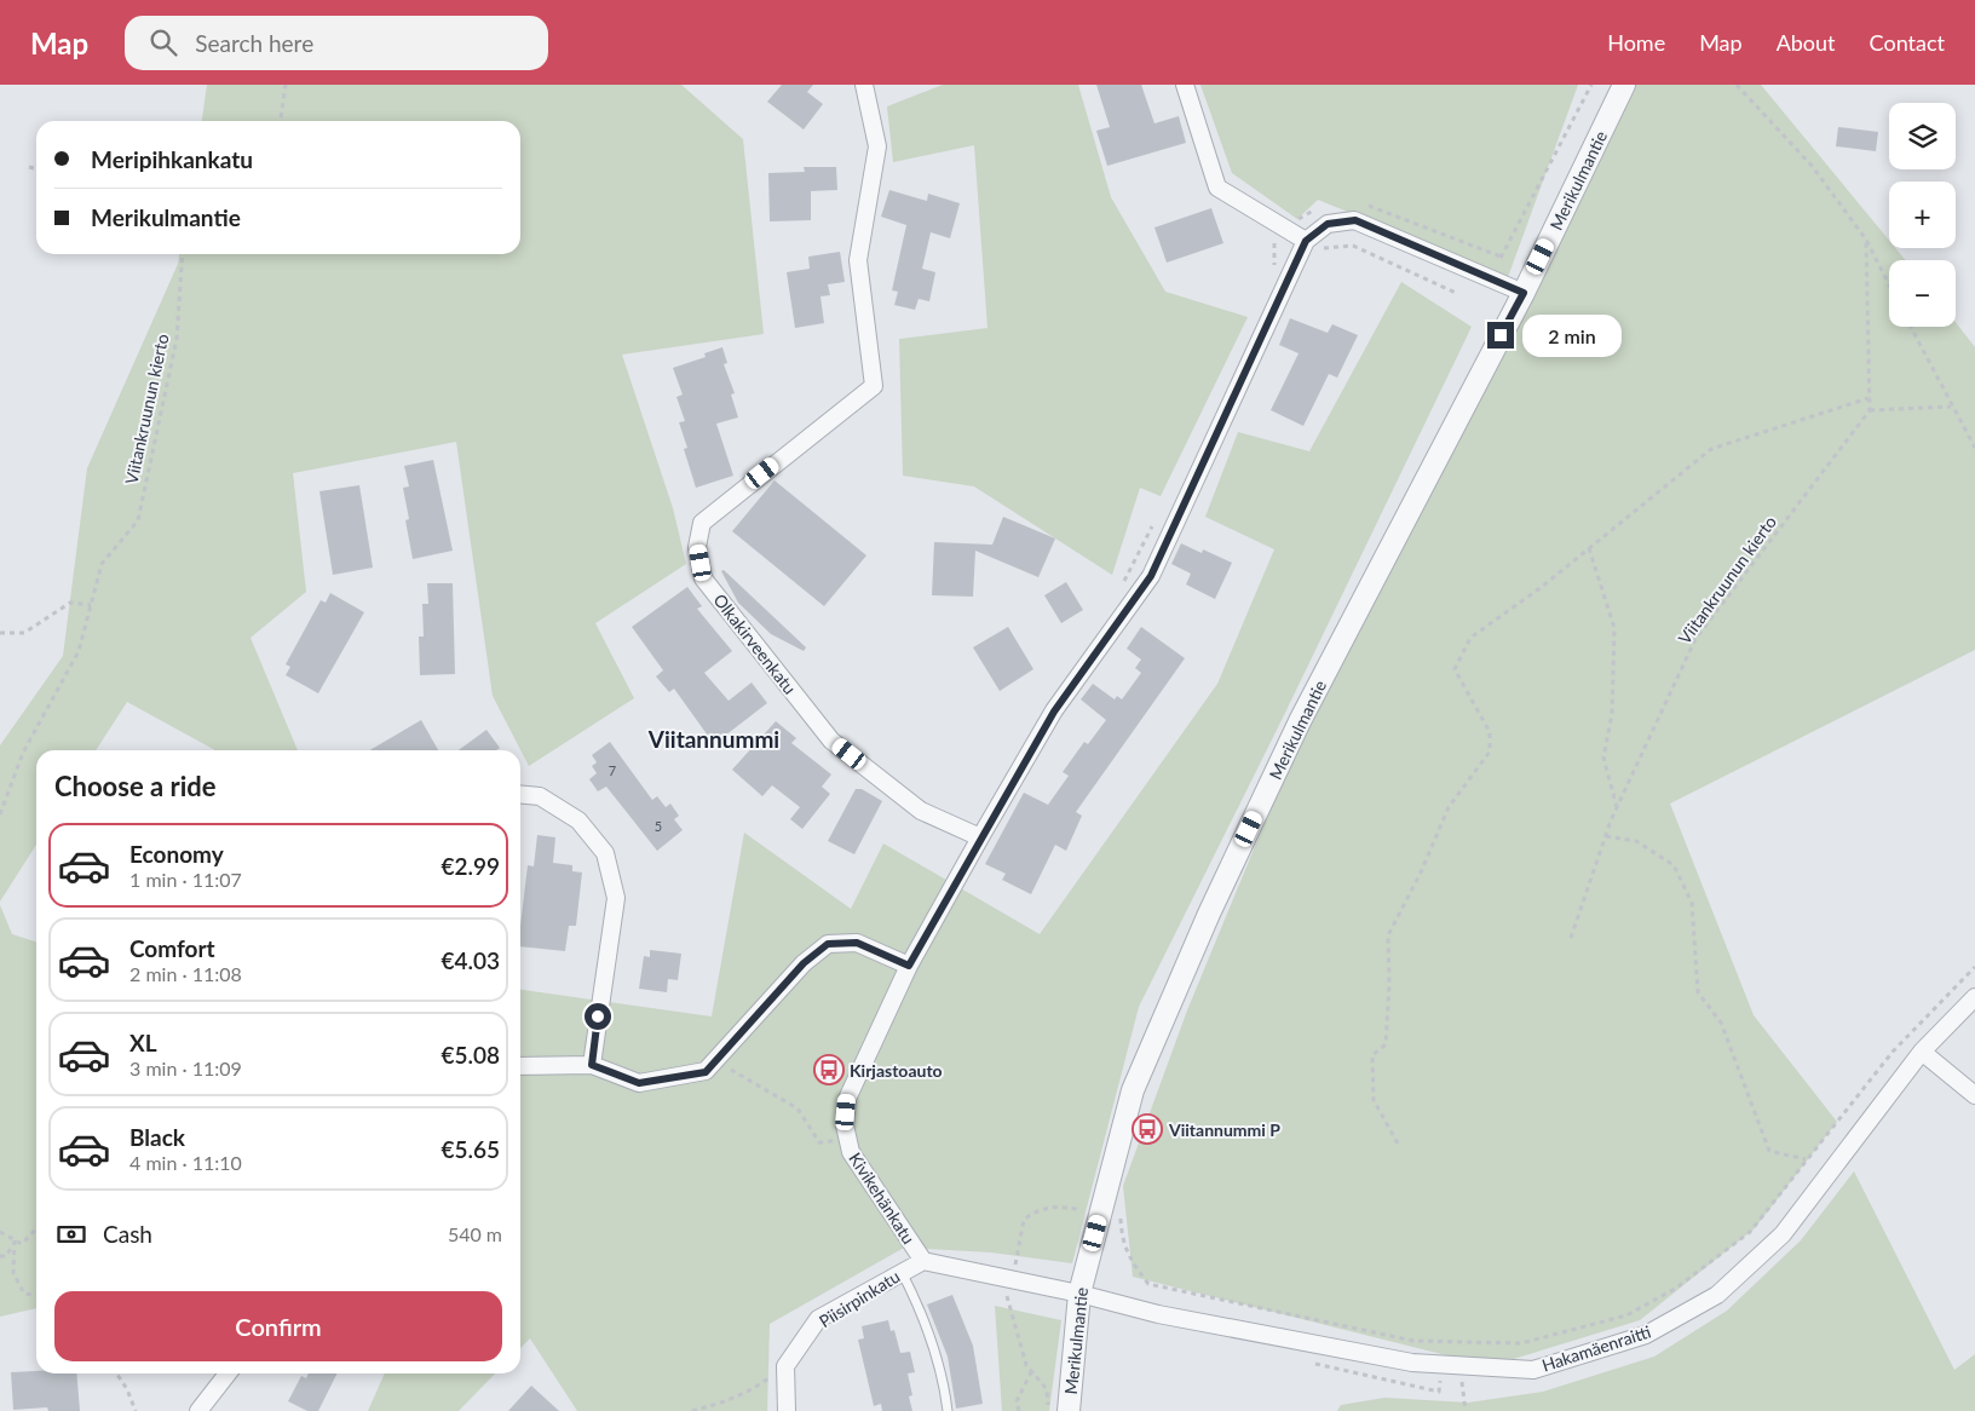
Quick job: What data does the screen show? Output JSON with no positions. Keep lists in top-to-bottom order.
{
  "streets": {
    "street": [
      "Merikulmantie",
      "Olkakirveenkatu",
      "Kivikehänkatu",
      "Piisirpinkatu",
      "Hakamäenraitti"
    ],
    "path": ["Viitankruunun kierto"]
  },
  "crossings": [
    ["Merikulmantie", "Kivikehänkatu"],
    ["Merikulmantie", "Hakamäenraitti"],
    ["Olkakirveenkatu", "Kivikehänkatu"],
    ["Kivikehänkatu", "Piisirpinkatu"],
    ["Kivikehänkatu", "Hakamäenraitti"]
  ],
  "districts": ["Viitannummi"],
  "places": {
    "bus stop": ["Kirjastoauto", "Viitannummi P"]
  },
  "house_numbers": ["7", "5"],
  "page": {
    "header": "Map",
    "search": "Search here",
    "nav": [
      "Home",
      "Map",
      "About",
      "Contact"
    ],
    "map_buttons": ["+", "−"],
    "banner": ["Meripihkankatu", "Merikulmantie"],
    "bubble": "2 min",
    "heading": "Choose a ride",
    "list": [
      {
        "name": "Economy",
        "note": "1 min · 11:07",
        "value": "€2.99"
      },
      {
        "name": "Comfort",
        "note": "2 min · 11:08",
        "value": "€4.03"
      },
      {
        "name": "XL",
        "note": "3 min · 11:09",
        "value": "€5.08"
      },
      {
        "name": "Black",
        "note": "4 min · 11:10",
        "value": "€5.65"
      }
    ],
    "pay": ["Cash", "540 m"],
    "buttons": "Confirm"
  }
}
